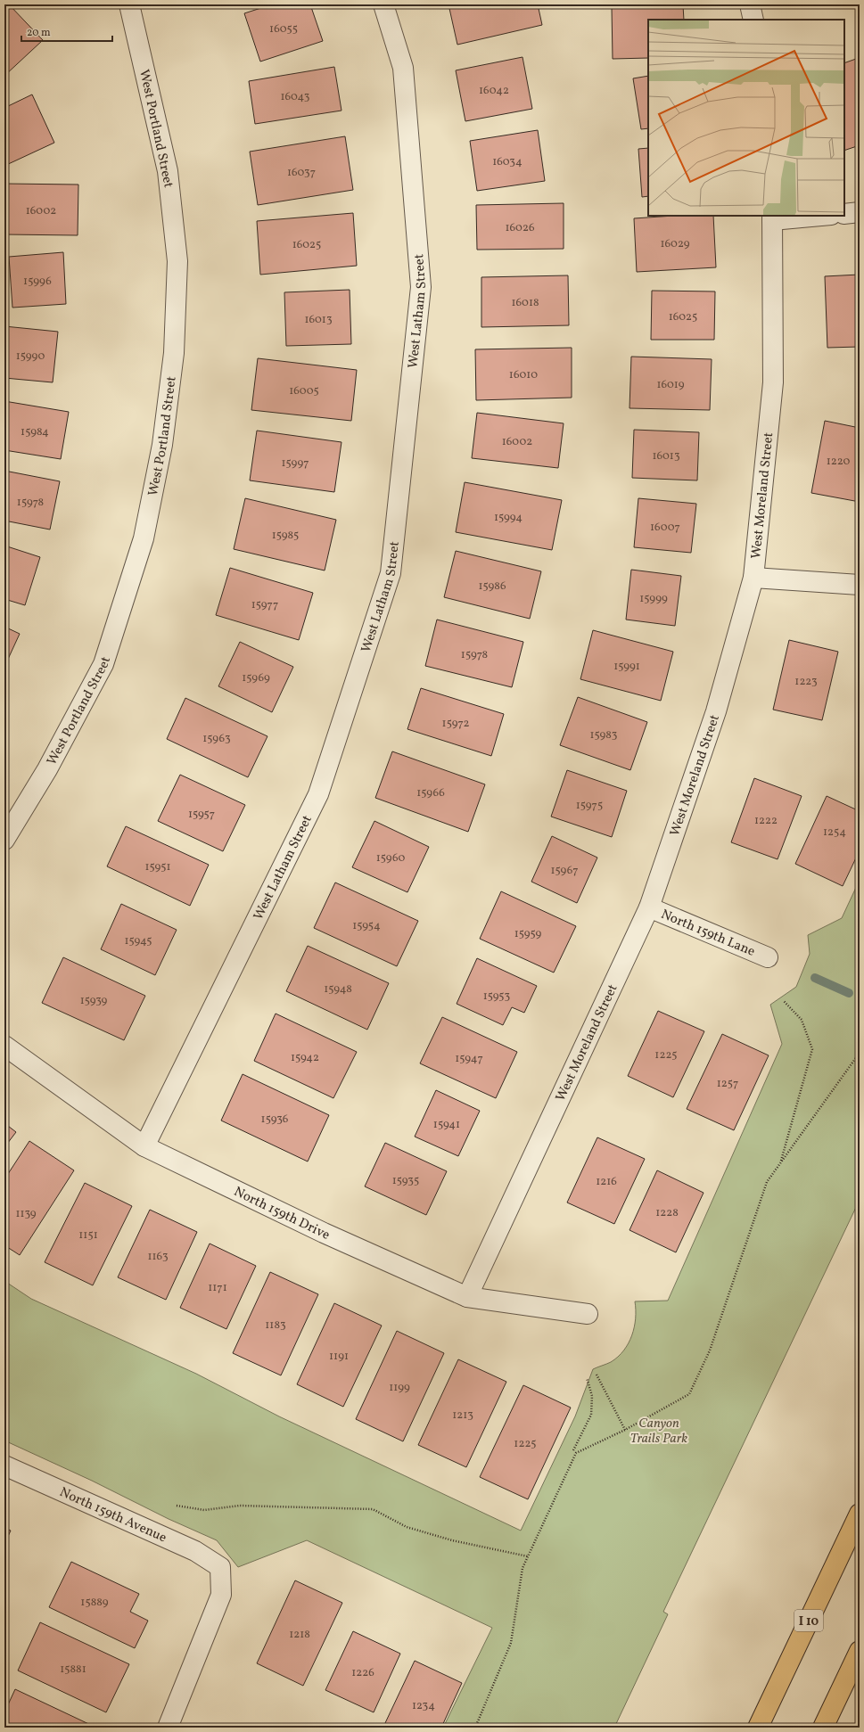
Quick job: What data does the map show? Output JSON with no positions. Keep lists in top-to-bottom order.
{
  "streets": {
    "highway": ["I 10"],
    "street": [
      "West Portland Street",
      "West Latham Street",
      "West Moreland Street",
      "North 159th Lane",
      "North 159th Drive",
      "North 159th Avenue"
    ]
  },
  "crossings": [
    ["West Latham Street", "North 159th Drive"],
    ["West Moreland Street", "North 159th Lane"],
    ["West Moreland Street", "North 159th Drive"]
  ],
  "parks": ["Canyon Trails Park"],
  "house_numbers": [
    "16055",
    "16042",
    "16043",
    "16034",
    "16037",
    "16002",
    "16026",
    "16029",
    "16025",
    "15996",
    "16018",
    "16025",
    "16013",
    "15990",
    "16010",
    "16019",
    "16005",
    "15984",
    "16002",
    "16013",
    "1220",
    "15997",
    "15978",
    "15994",
    "16007",
    "15985",
    "15986",
    "15999",
    "15977",
    "15978",
    "15991",
    "15969",
    "1223",
    "15972",
    "15983",
    "15963",
    "15966",
    "15975",
    "15957",
    "1222",
    "1254",
    "15960",
    "15951",
    "15967",
    "15954",
    "15959",
    "15945",
    "15948",
    "15953",
    "15939",
    "1225",
    "15942",
    "15947",
    "1257",
    "15936",
    "15941",
    "15935",
    "1216",
    "1228",
    "1139",
    "1151",
    "1163",
    "1171",
    "1183",
    "1191",
    "1199",
    "1213",
    "1225",
    "15889",
    "1218",
    "15881",
    "1226",
    "1234"
  ],
  "scale_bar": "20 m"
}
